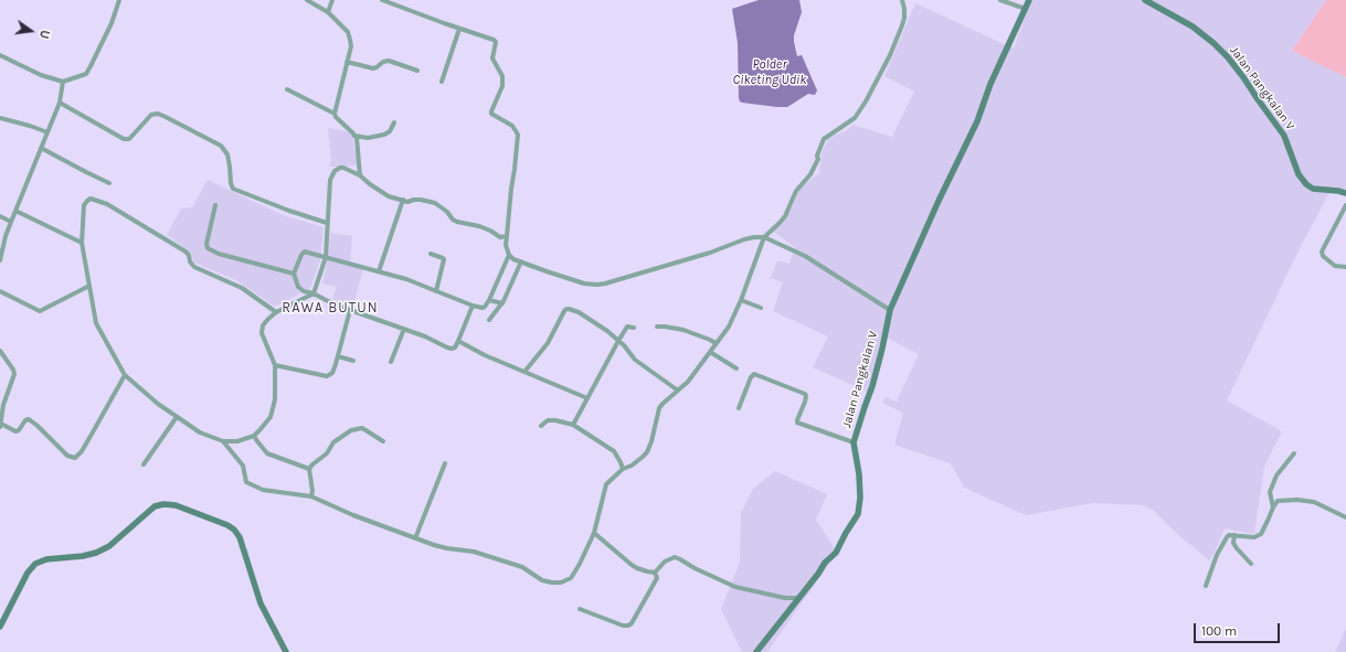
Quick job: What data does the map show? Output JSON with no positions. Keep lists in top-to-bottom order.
{
  "streets": {
    "street": ["Jalan Pangkalan V"]
  },
  "districts": ["RAWA BUTUN"],
  "water": ["Polder Ciketing Udik"],
  "scale_bar": "100 m",
  "north": "right"
}
